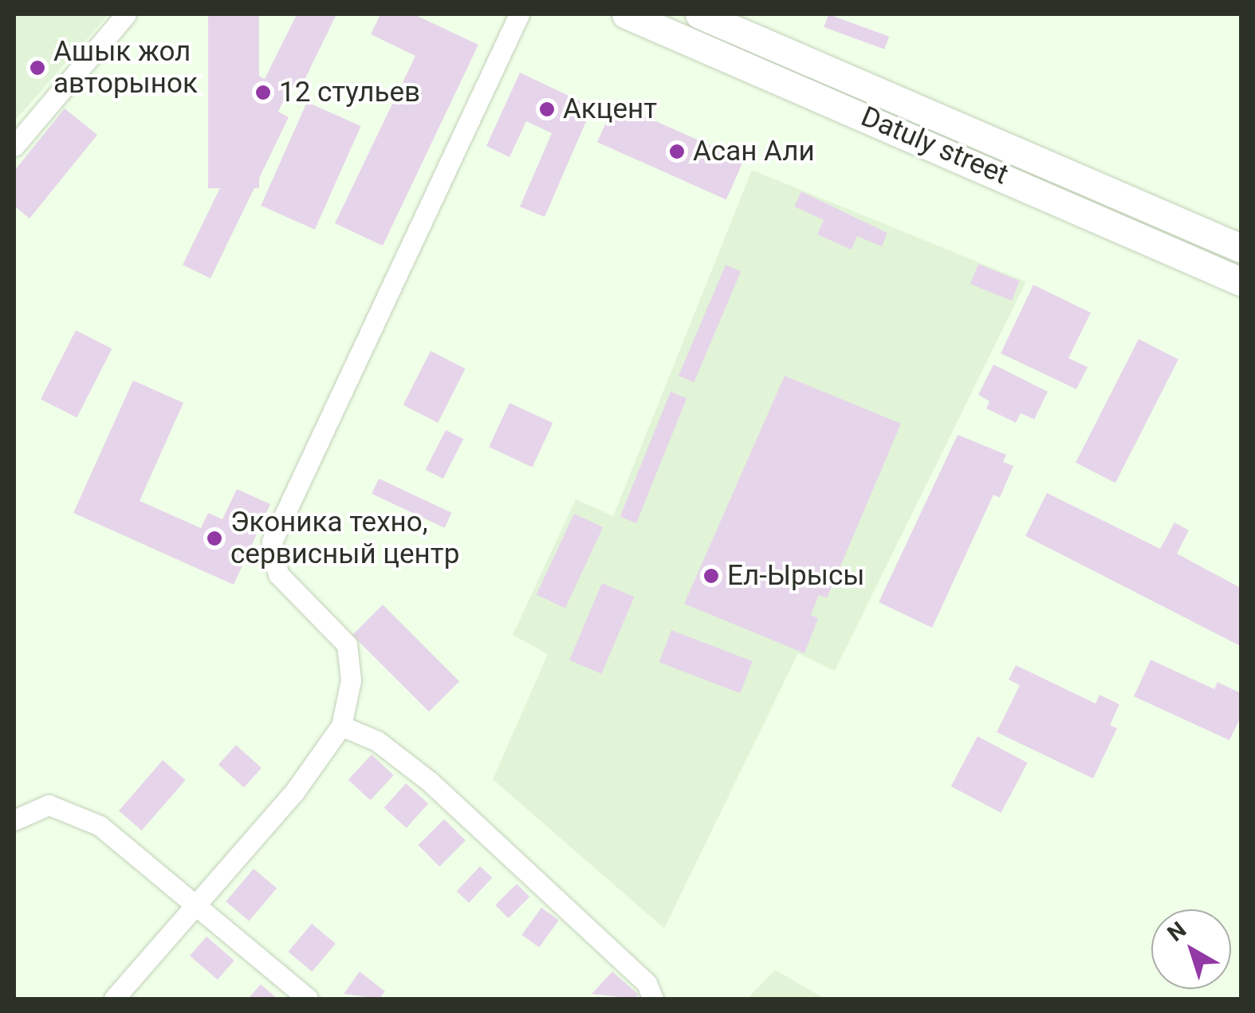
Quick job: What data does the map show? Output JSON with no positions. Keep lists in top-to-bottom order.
{
  "streets": {
    "highway": ["Datuly street"]
  },
  "places": [
    "Ашык жол авторынок",
    "12 стульев",
    "Акцент",
    "Асан Али",
    "Эконика техно, сервисный центр",
    "Ел-Ырысы"
  ],
  "north": "top left"
}
